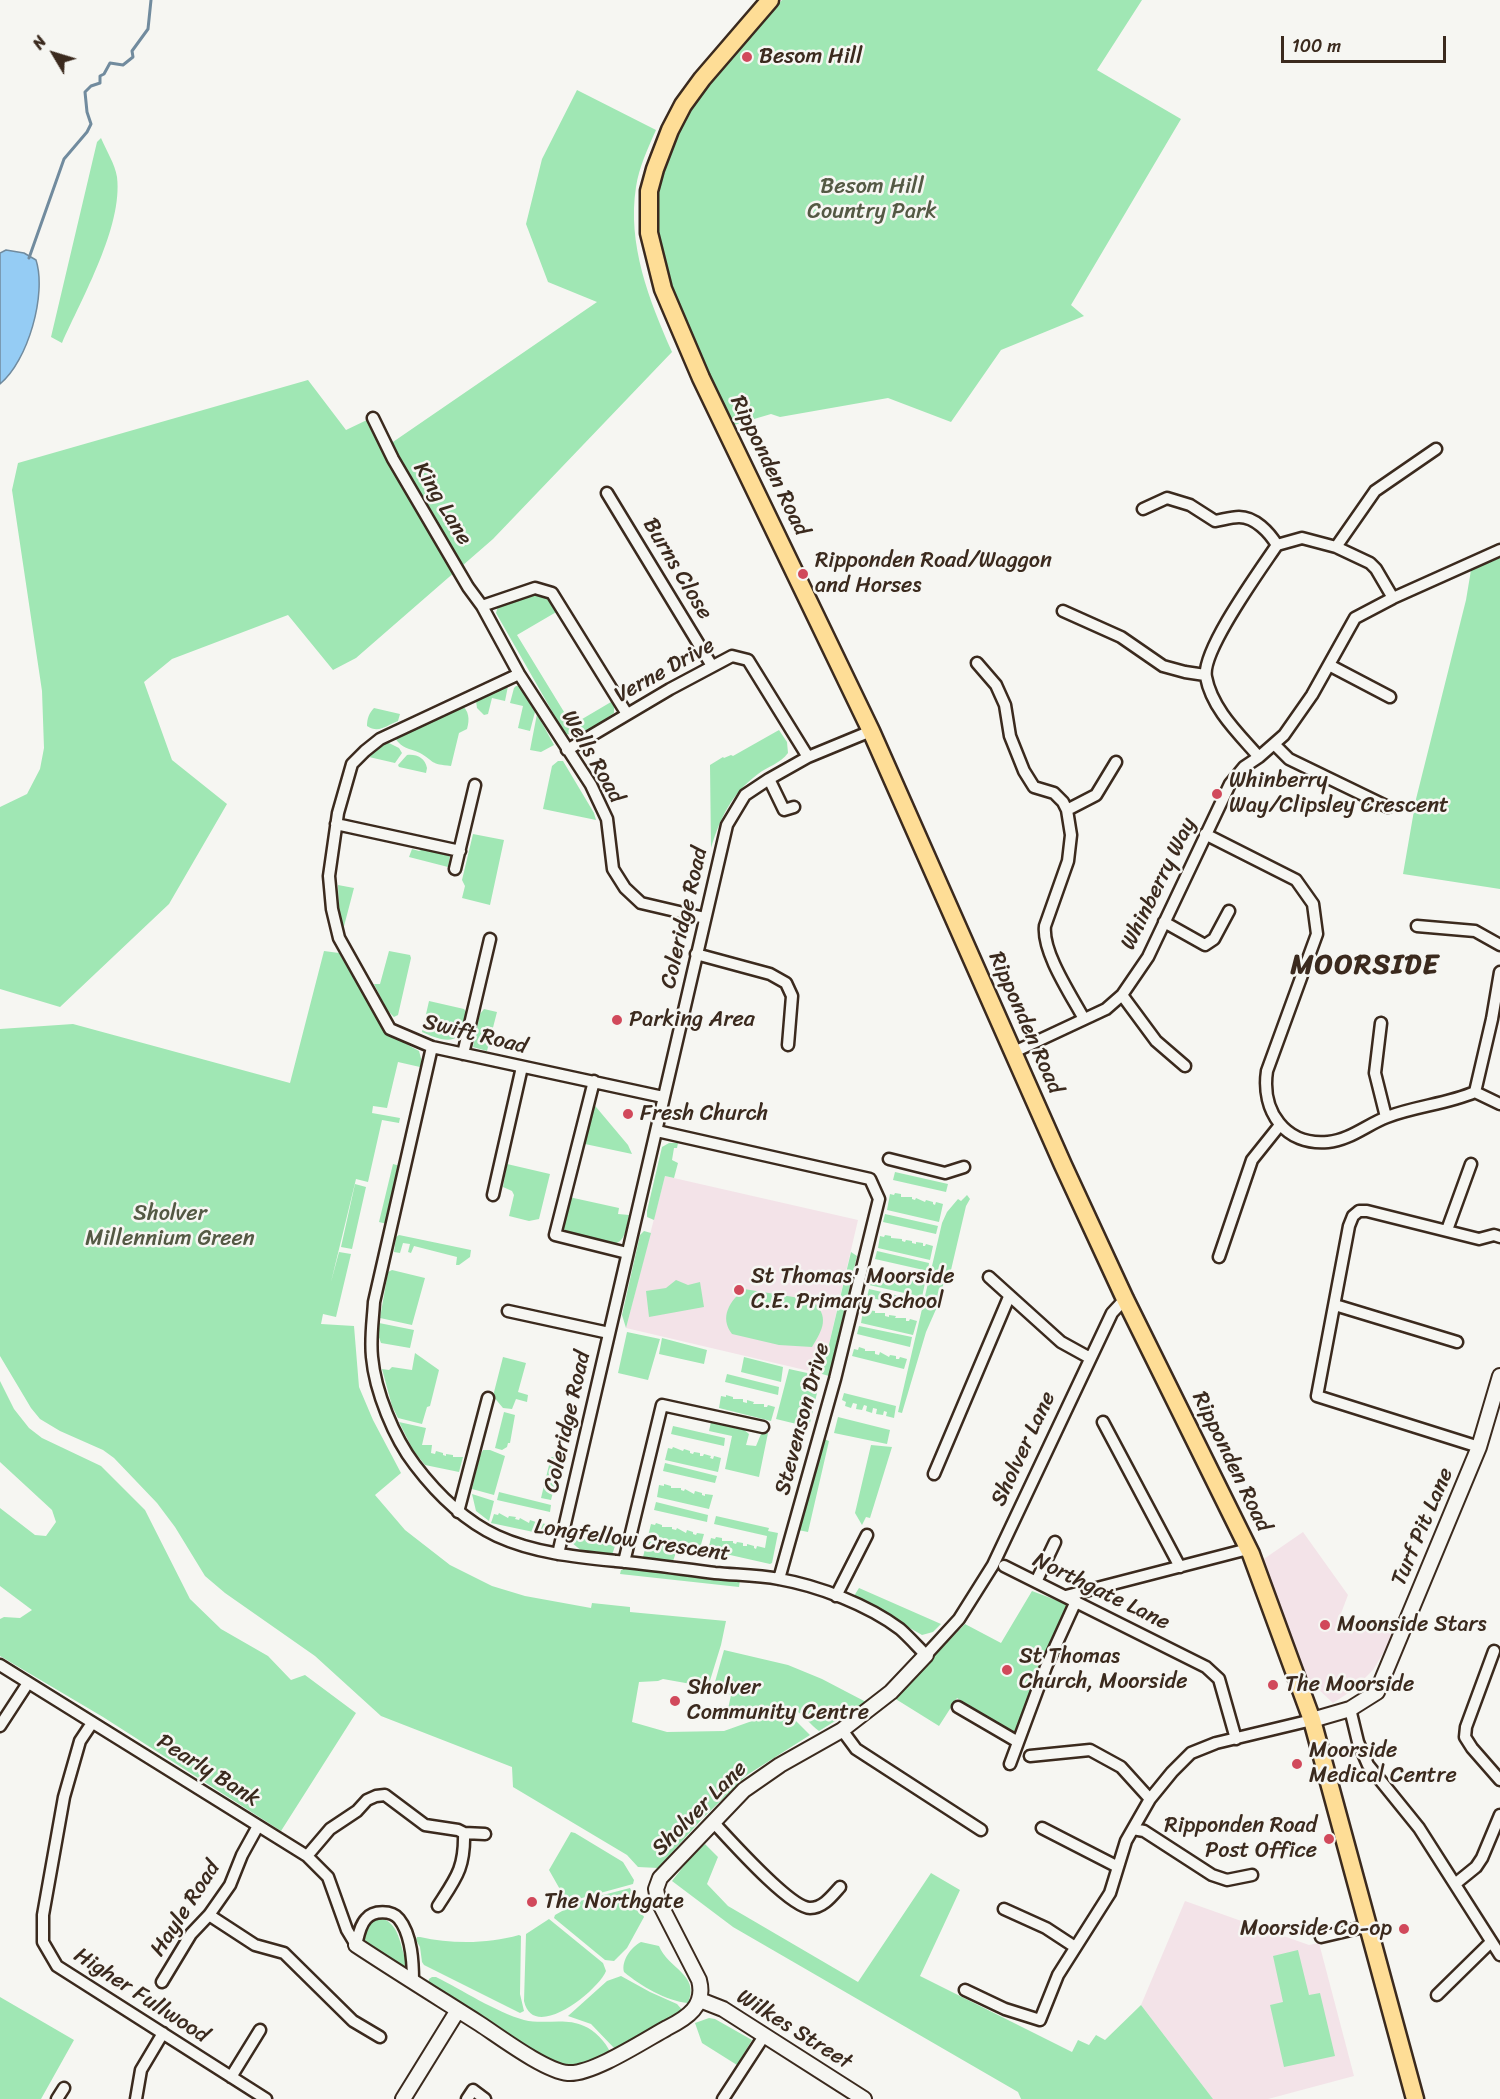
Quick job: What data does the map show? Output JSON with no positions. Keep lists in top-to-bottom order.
{
  "streets": {
    "main road": ["Ripponden Road"],
    "street": [
      "King Lane",
      "Burns Close",
      "Verne Drive",
      "Wells Road",
      "Whinberry Way",
      "Coleridge Road",
      "Swift Road",
      "Stevenson Drive",
      "Sholver Lane",
      "Turf Pit Lane",
      "Longfellow Crescent",
      "Northgate Lane",
      "Pearly Bank",
      "Hayle Road",
      "Higher Fullwood",
      "Wilkes Street"
    ]
  },
  "crossings": [
    ["Ripponden Road", "Whinberry Way"],
    ["Ripponden Road", "Coleridge Road"],
    ["Ripponden Road", "Sholver Lane"],
    ["Ripponden Road", "Turf Pit Lane"],
    ["King Lane", "Wells Road"],
    ["Burns Close", "Verne Drive"],
    ["Verne Drive", "Wells Road"],
    ["Verne Drive", "Coleridge Road"],
    ["Wells Road", "Coleridge Road"],
    ["Wells Road", "Swift Road"],
    ["Coleridge Road", "Swift Road"],
    ["Coleridge Road", "Stevenson Drive"],
    ["Coleridge Road", "Longfellow Crescent"],
    ["Swift Road", "Longfellow Crescent"],
    ["Stevenson Drive", "Longfellow Crescent"],
    ["Sholver Lane", "Longfellow Crescent"],
    ["Sholver Lane", "Wilkes Street"],
    ["Pearly Bank", "Hayle Road"],
    ["Pearly Bank", "Higher Fullwood"]
  ],
  "districts": ["MOORSIDE"],
  "parks": ["Besom Hill Country Park", "Sholver Millennium Green"],
  "places": [
    "Besom Hill",
    "Ripponden Road/Waggon and Horses",
    "Whinberry Way/Clipsley Crescent",
    "Parking Area",
    "Fresh Church",
    "St Thomas' Moorside C.E. Primary School",
    "Moonside Stars",
    "St Thomas Church, Moorside",
    "The Moorside",
    "Sholver Community Centre",
    "Moorside Medical Centre",
    "Ripponden Road Post Office",
    "The Northgate",
    "Moorside Co-op"
  ],
  "scale_bar": "100 m",
  "north": "top left"
}
